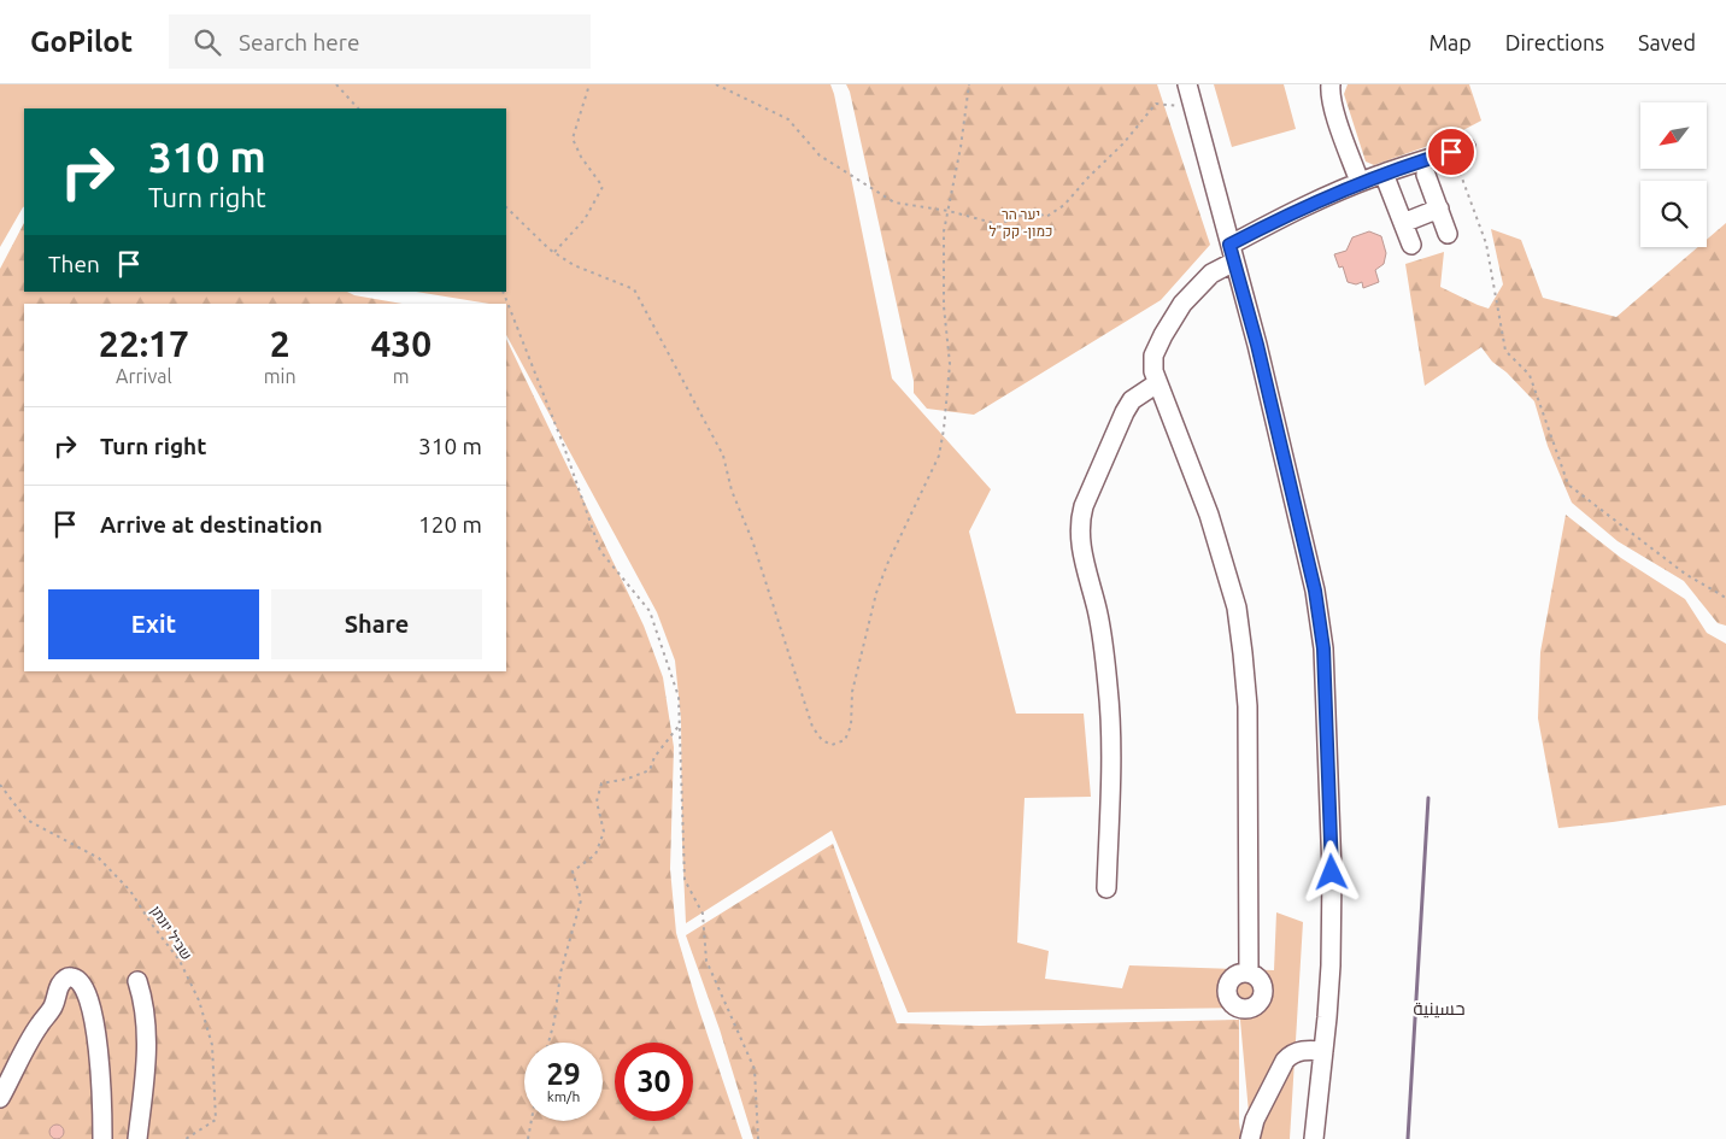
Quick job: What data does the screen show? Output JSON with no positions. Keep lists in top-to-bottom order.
{
  "streets": {
    "path": ["שביל יונתן"]
  },
  "districts": ["حسينية"],
  "parks": ["יער הר כמון- קק\"ל"],
  "north": "bottom left",
  "page": {
    "header": "GoPilot",
    "search": "Search here",
    "nav": ["Map", "Directions", "Saved"],
    "turn": ["310 m", "Turn right"],
    "then": "Then",
    "eta": [
      "22:17",
      "Arrival",
      "2",
      "min",
      "430",
      "m"
    ],
    "list": [
      {
        "name": "Turn right",
        "value": "310 m"
      },
      {
        "name": "Arrive at destination",
        "value": "120 m"
      }
    ],
    "buttons": ["Exit", "Share"],
    "speed": "29 km/h",
    "limit": "30"
  }
}
